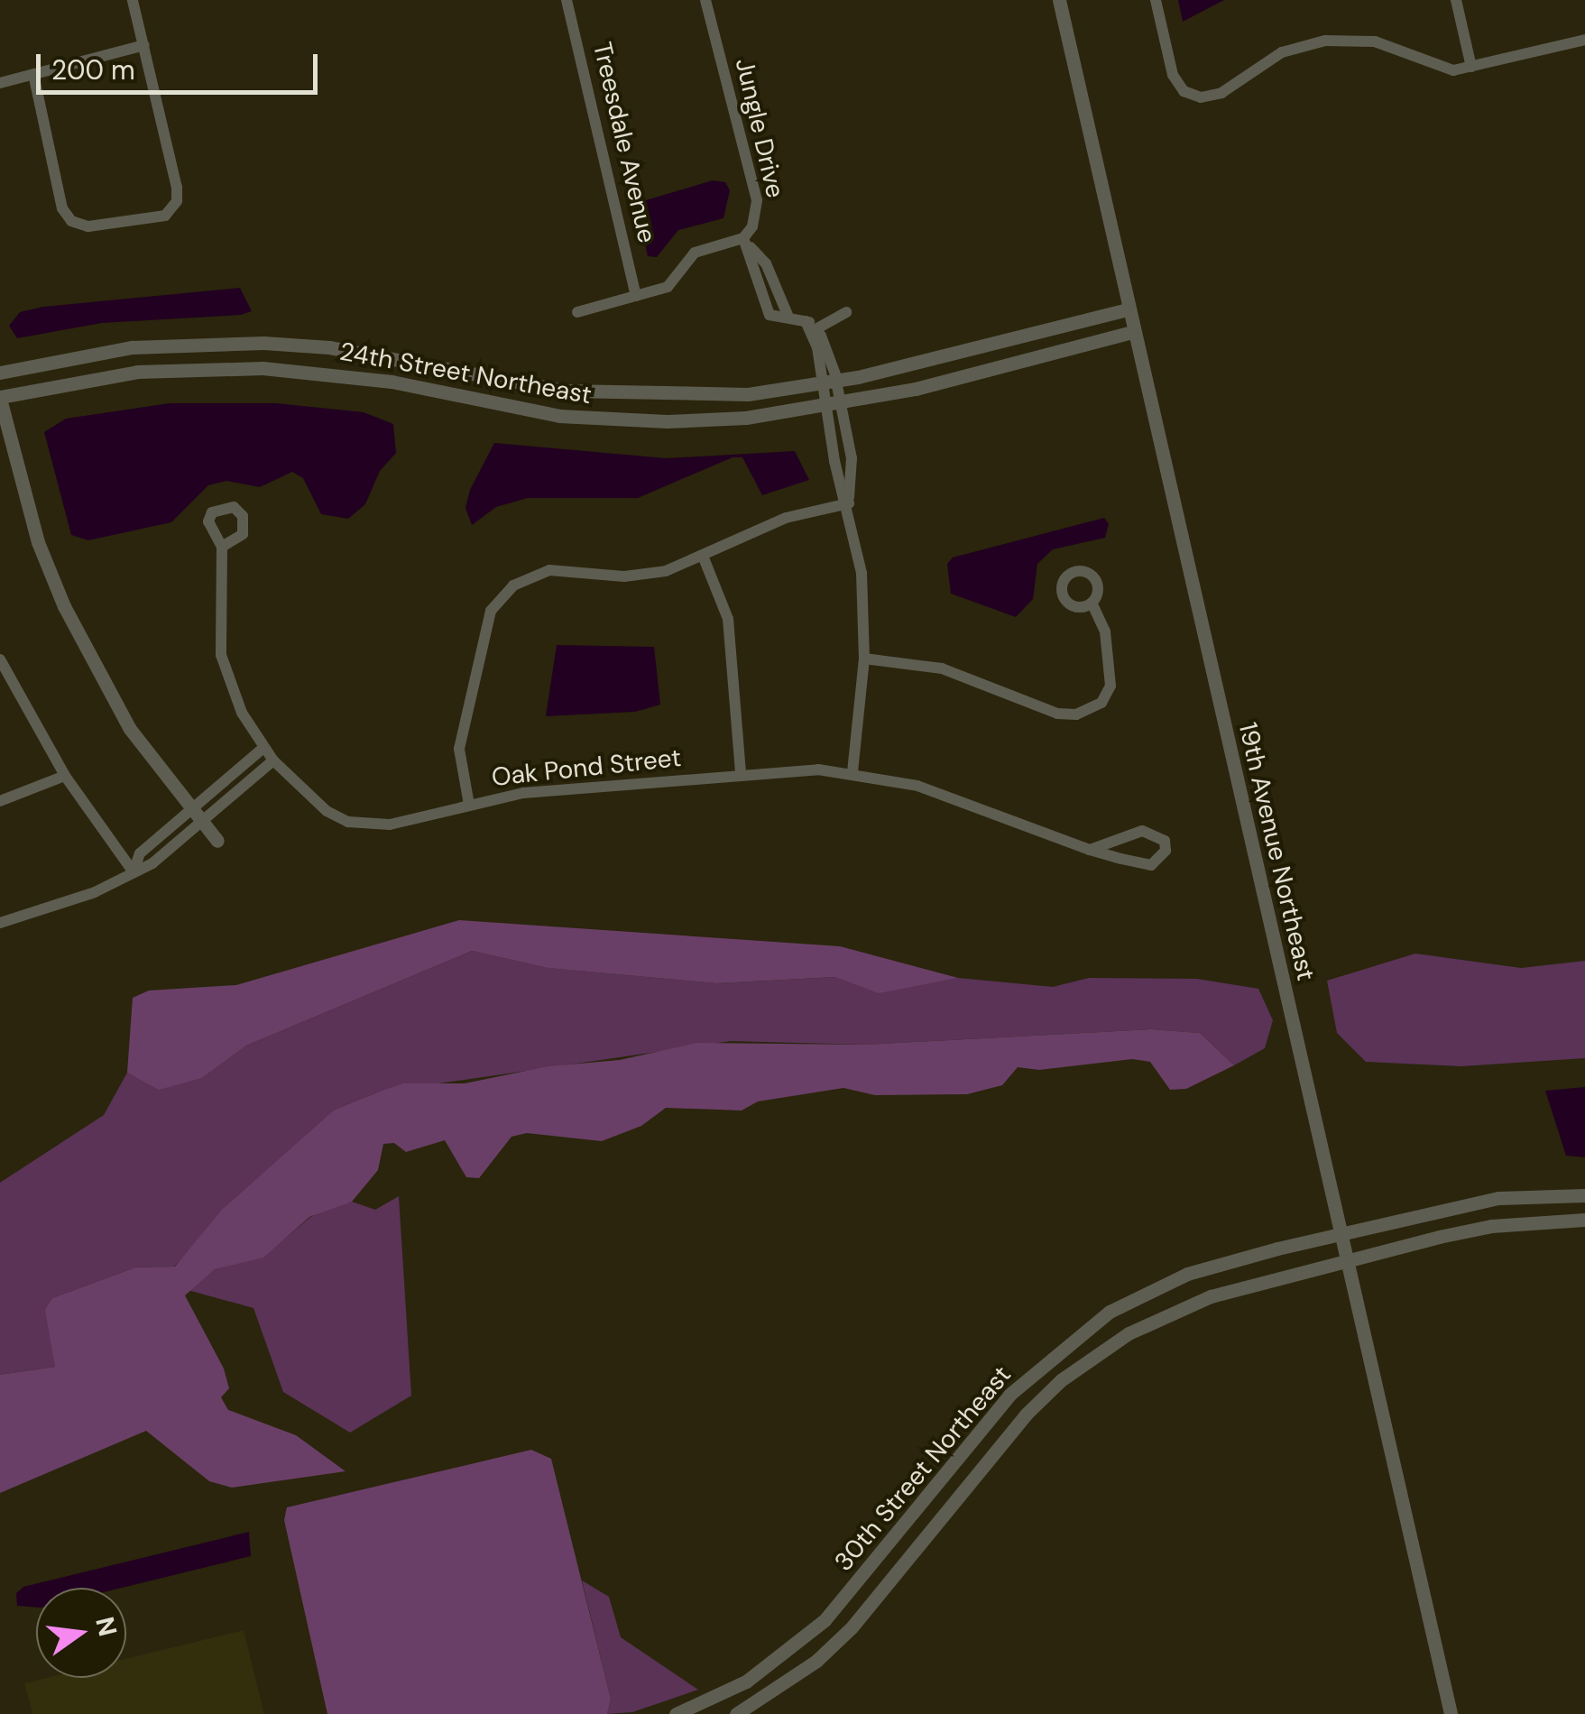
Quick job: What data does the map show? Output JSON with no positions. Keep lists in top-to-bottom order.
{
  "streets": {
    "street": [
      "Jungle Drive",
      "Treesdale Avenue",
      "24th Street Northeast",
      "Oak Pond Street",
      "19th Avenue Northeast",
      "30th Street Northeast"
    ]
  },
  "crossings": [
    ["24th Street Northeast", "19th Avenue Northeast"],
    ["19th Avenue Northeast", "30th Street Northeast"]
  ],
  "scale_bar": "200 m",
  "north": "right"
}
